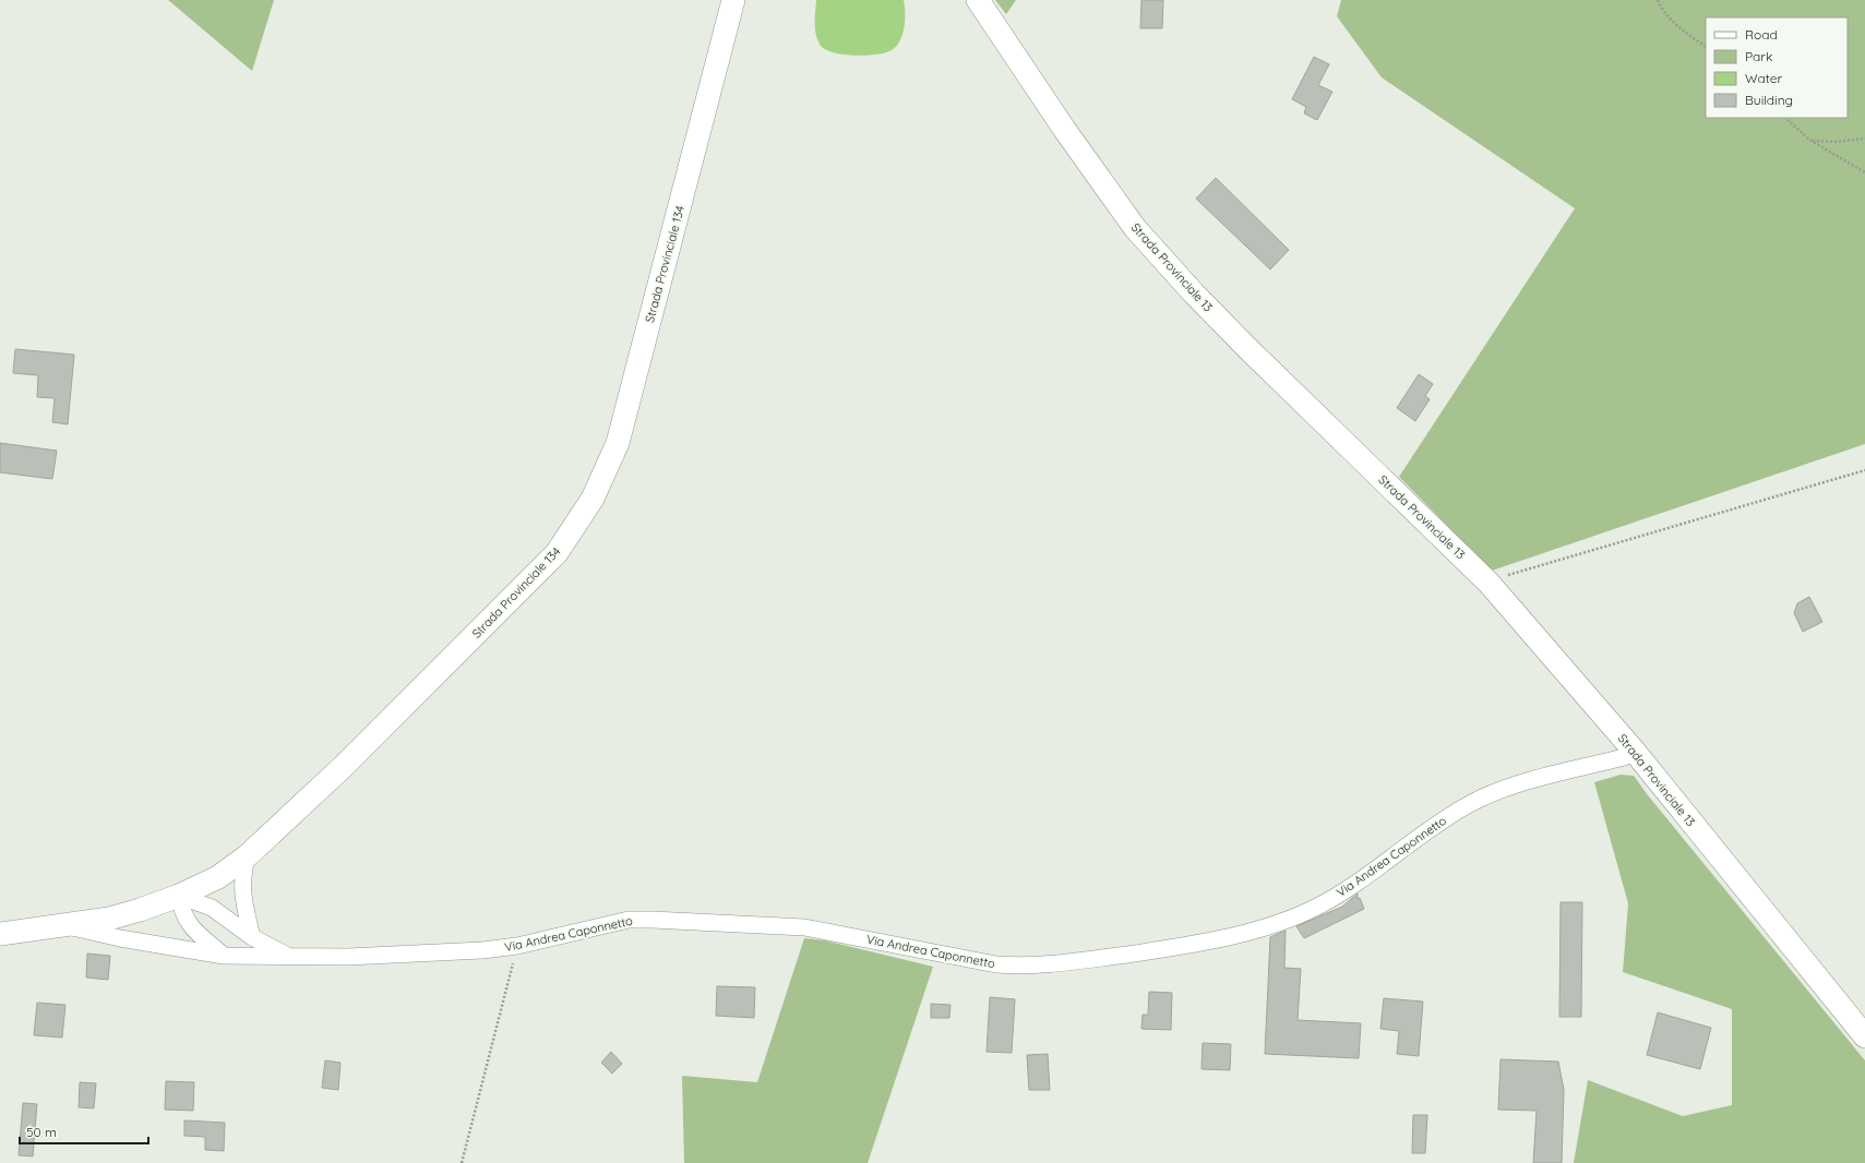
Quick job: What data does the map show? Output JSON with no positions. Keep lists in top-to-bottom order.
{
  "streets": {
    "main road": ["Strada Provinciale 134", "Strada Provinciale 13"],
    "street": ["Via Andrea Caponnetto"]
  },
  "crossings": [
    ["Strada Provinciale 134", "Via Andrea Caponnetto"],
    ["Strada Provinciale 13", "Via Andrea Caponnetto"]
  ],
  "legend": [
    "Road",
    "Park",
    "Water",
    "Building"
  ],
  "scale_bar": "50 m"
}
